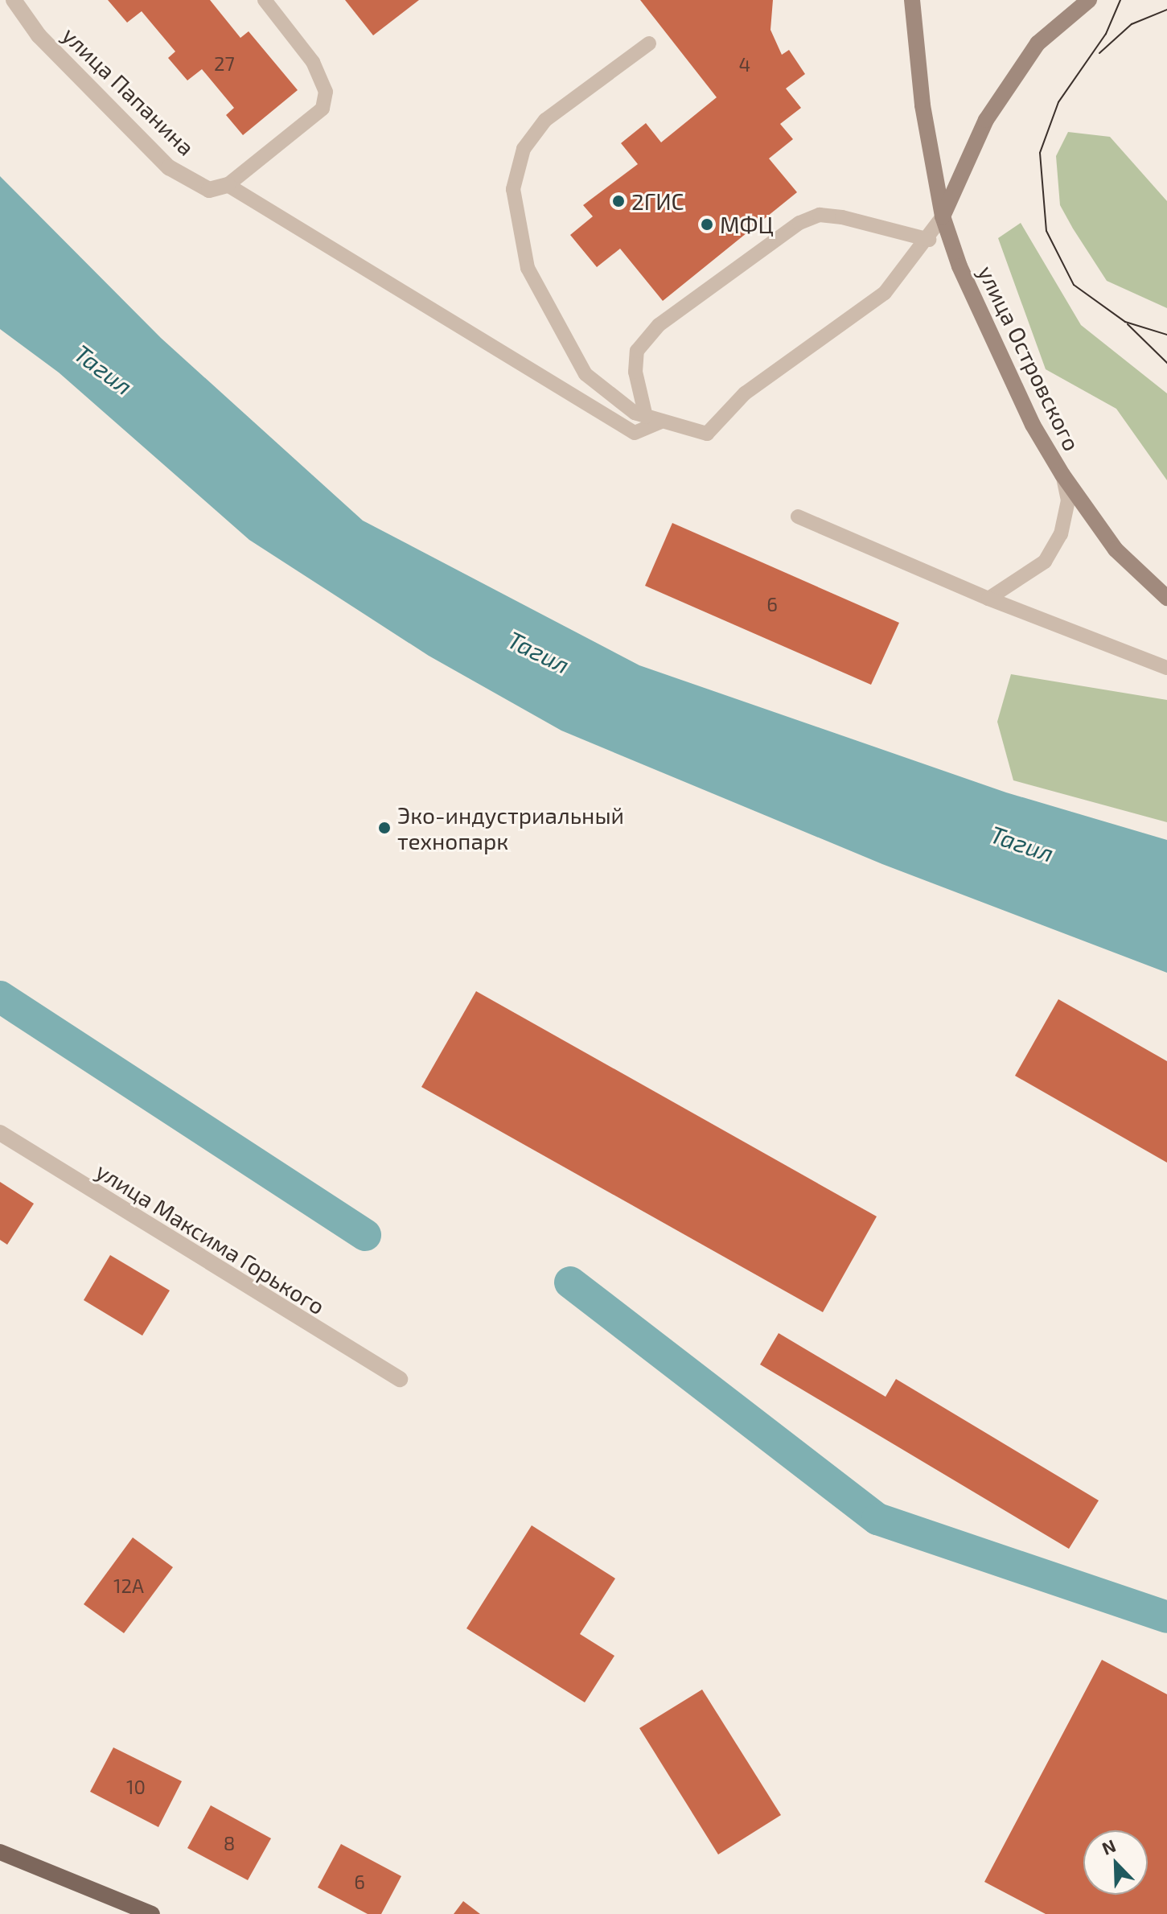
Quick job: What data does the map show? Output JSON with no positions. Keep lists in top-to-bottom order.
{
  "streets": {
    "main road": ["улица Островского"],
    "street": ["улица Папанина", "улица Максима Горького"]
  },
  "water": ["Тагил"],
  "places": ["2ГИС", "МФЦ", "Эко-индустриальный технопарк"],
  "house_numbers": [
    "27",
    "4",
    "6",
    "12А",
    "10",
    "8",
    "6"
  ],
  "north": "top left"
}
